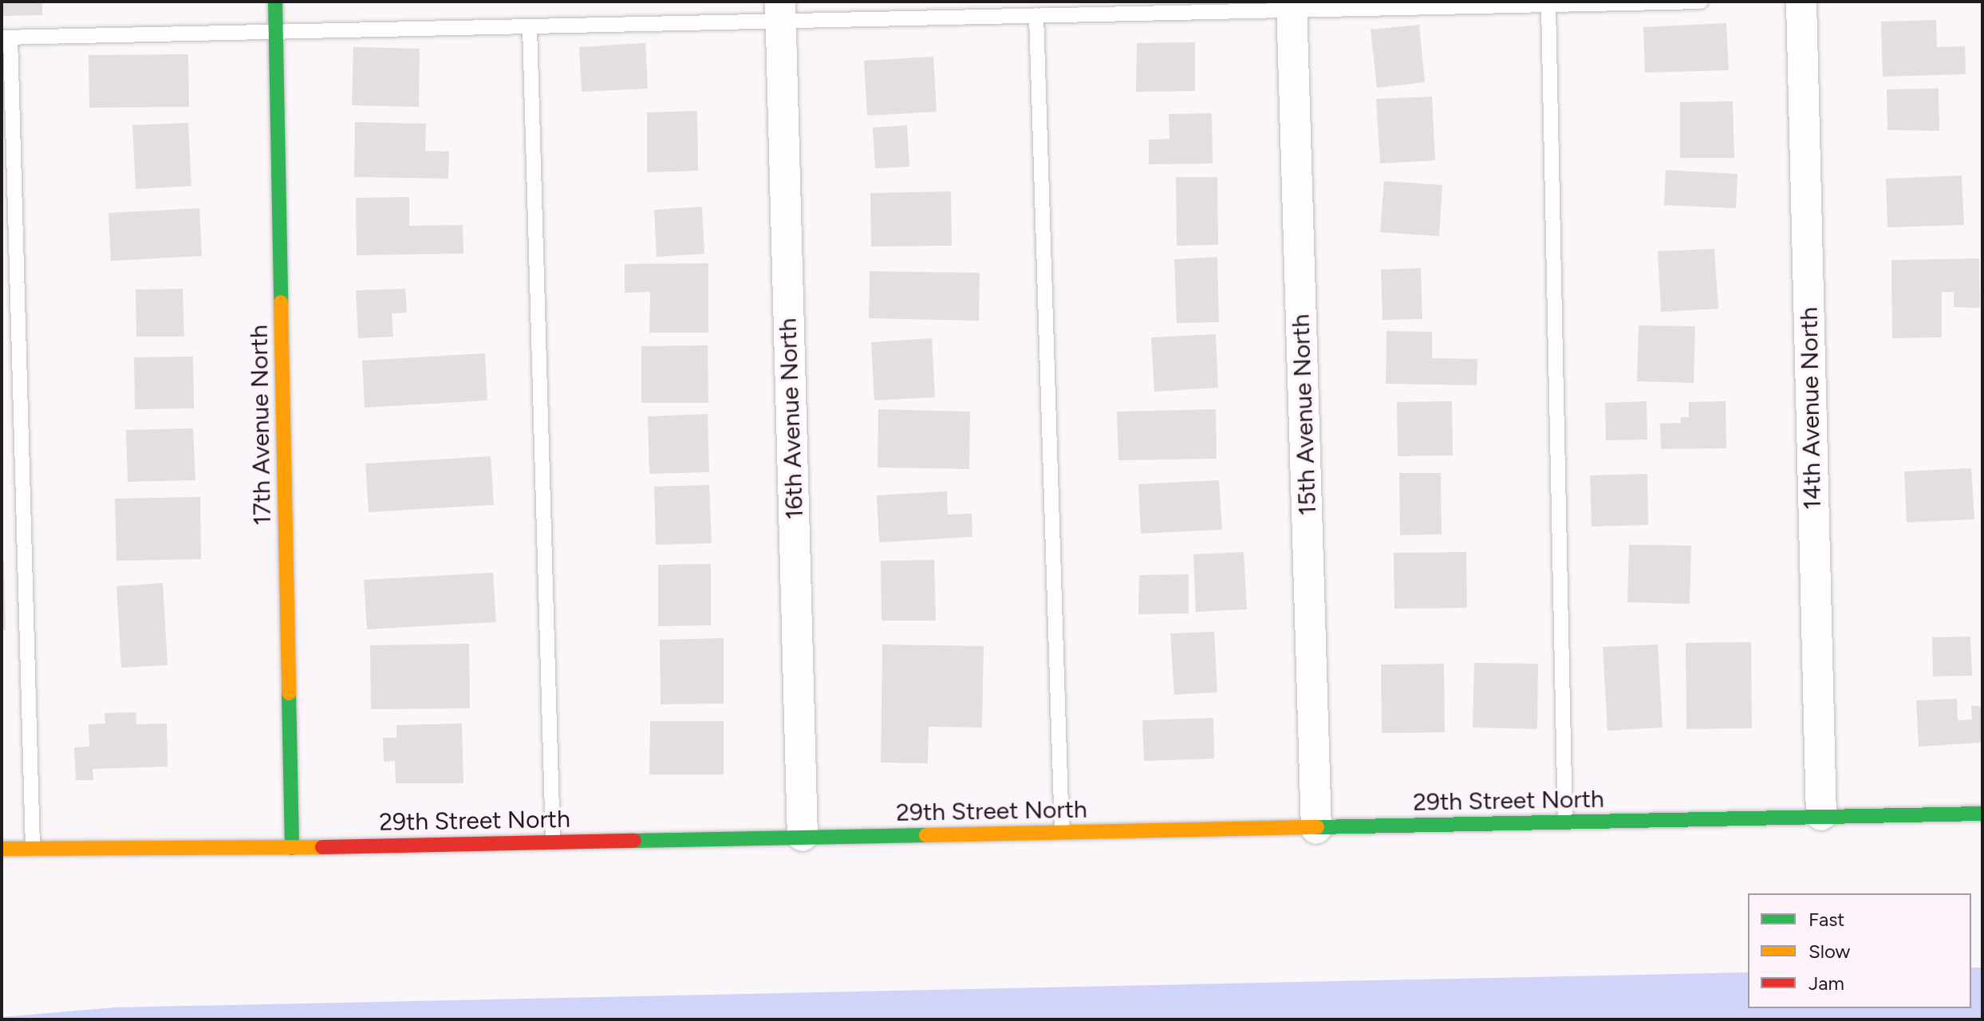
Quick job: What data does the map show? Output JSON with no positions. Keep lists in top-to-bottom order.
{
  "streets": {
    "street": [
      "14th Avenue North",
      "15th Avenue North",
      "16th Avenue North",
      "17th Avenue North",
      "29th Street North"
    ]
  },
  "crossings": [
    ["14th Avenue North", "29th Street North"],
    ["15th Avenue North", "29th Street North"],
    ["16th Avenue North", "29th Street North"],
    ["17th Avenue North", "29th Street North"]
  ],
  "legend": ["Fast", "Slow", "Jam"]
}
